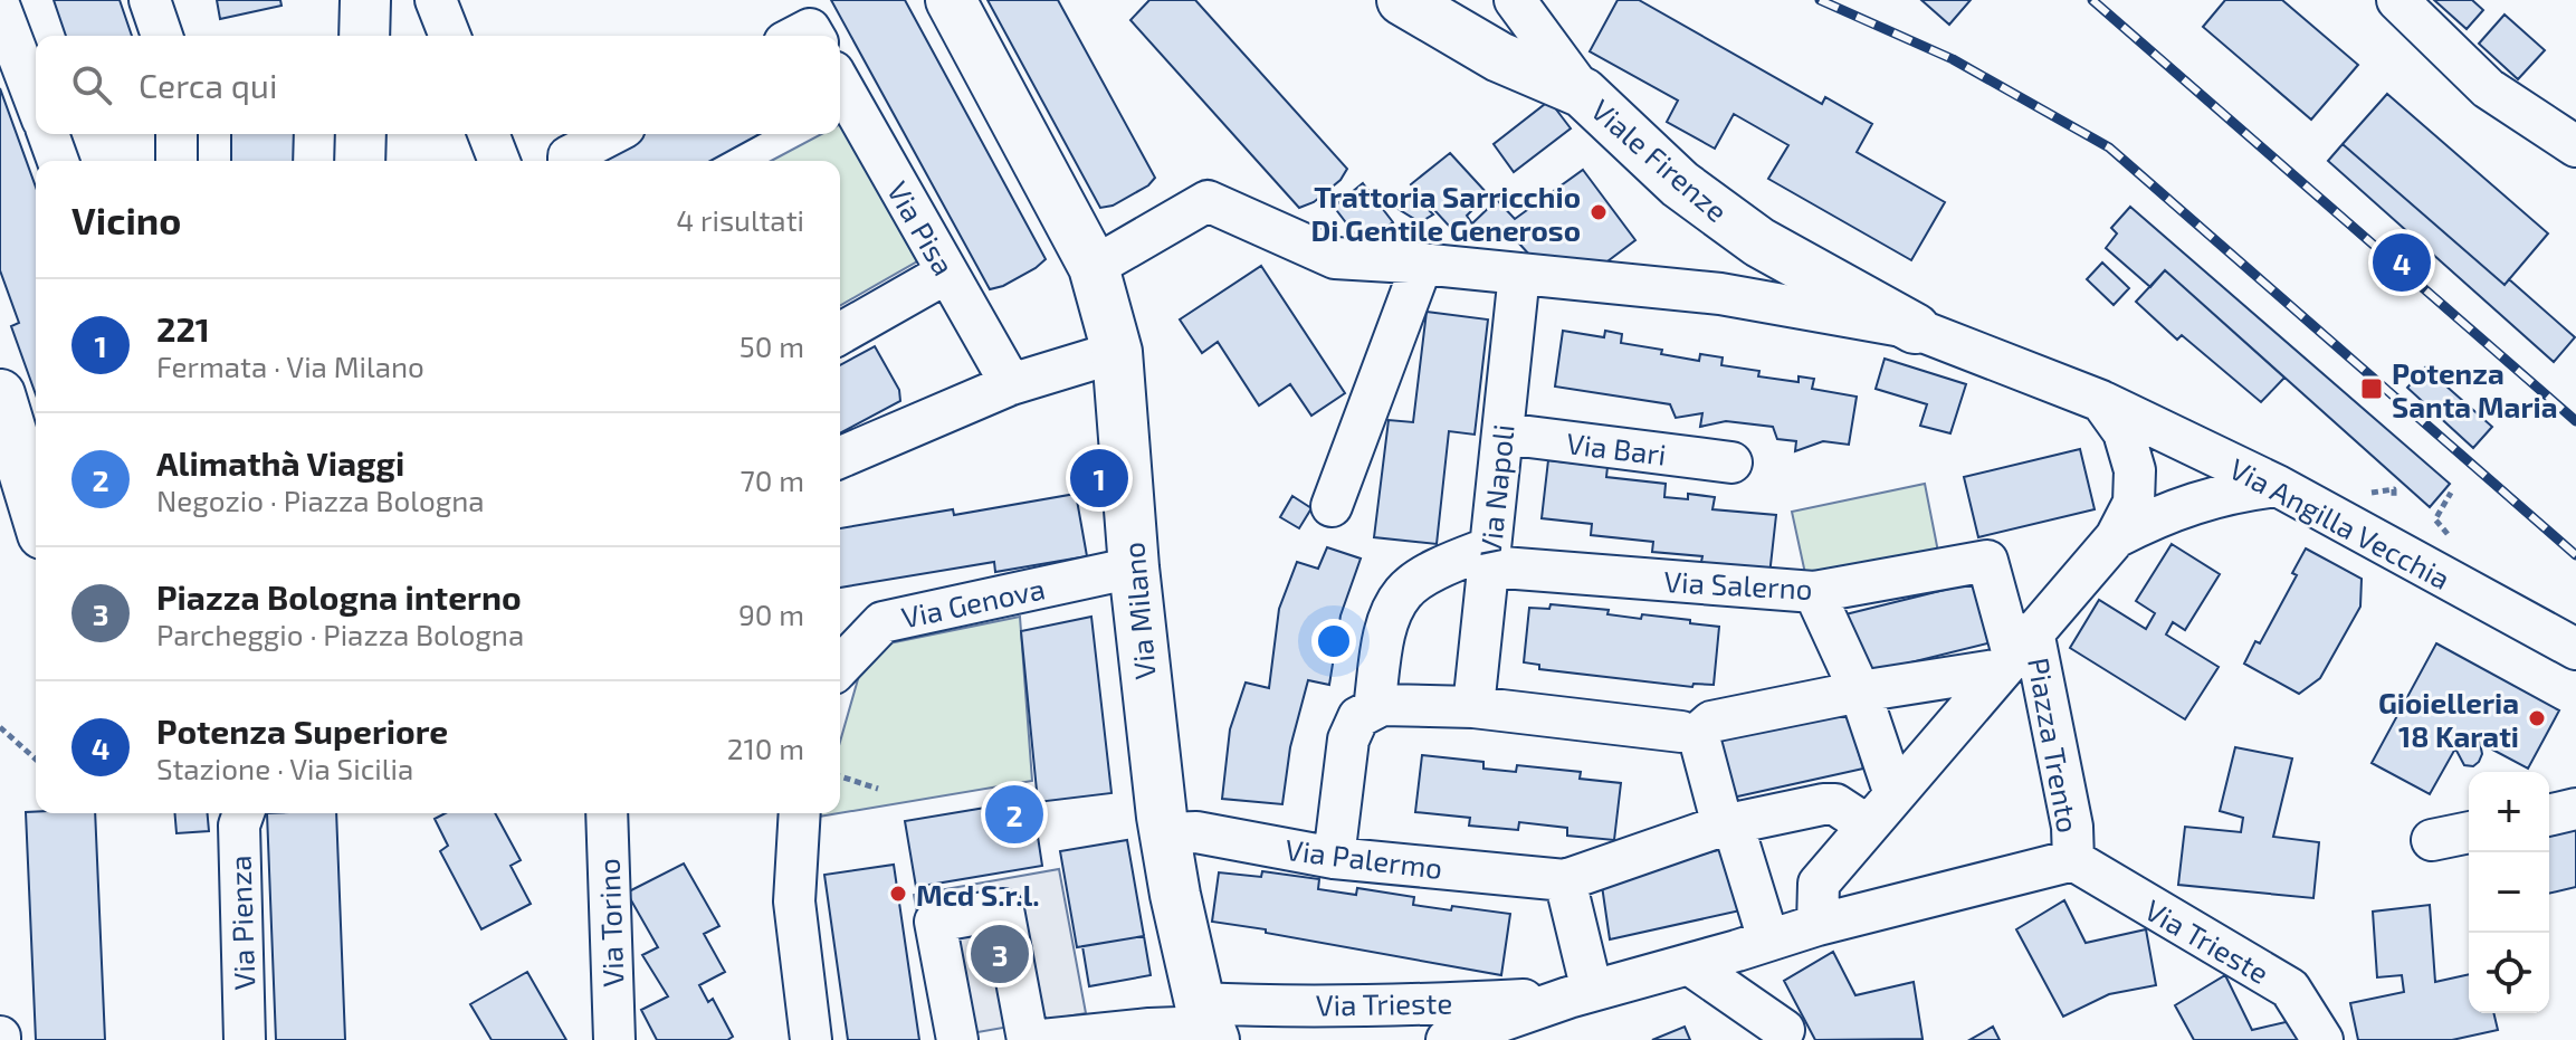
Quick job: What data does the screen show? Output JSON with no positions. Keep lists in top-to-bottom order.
{
  "streets": {
    "main road": ["Viale Firenze", "Via Milano"],
    "street": [
      "Via Pisa",
      "Via Bari",
      "Via Napoli",
      "Via Angilla Vecchia",
      "Via Salerno",
      "Via Genova",
      "Piazza Trento",
      "Via Palermo",
      "Via Pienza",
      "Via Torino",
      "Via Trieste"
    ]
  },
  "crossings": [
    ["Viale Firenze", "Via Angilla Vecchia"],
    ["Via Bari", "Via Napoli"],
    ["Via Napoli", "Via Angilla Vecchia"],
    ["Via Napoli", "Via Salerno"],
    ["Via Angilla Vecchia", "Via Milano"],
    ["Via Salerno", "Piazza Trento"],
    ["Via Genova", "Via Milano"],
    ["Via Milano", "Via Palermo"],
    ["Via Milano", "Via Trieste"],
    ["Piazza Trento", "Via Palermo"],
    ["Piazza Trento", "Via Trieste"]
  ],
  "places": {
    "other": ["Trattoria Sarricchio Di Gentile Generoso", "Gioielleria 18 Karati", "Mcd S.r.l."],
    "transit": ["Potenza Santa Maria"]
  },
  "page": {
    "search": "Cerca qui",
    "heading": ["Vicino", "4 risultati"],
    "pins": [
      "4",
      "1",
      "2",
      "3"
    ],
    "list": [
      {
        "mark": "1",
        "name": "221",
        "note": "Fermata · Via Milano",
        "value": "50 m"
      },
      {
        "mark": "2",
        "name": "Alimathà Viaggi",
        "note": "Negozio · Piazza Bologna",
        "value": "70 m"
      },
      {
        "mark": "3",
        "name": "Piazza Bologna interno",
        "note": "Parcheggio · Piazza Bologna",
        "value": "90 m"
      },
      {
        "mark": "4",
        "name": "Potenza Superiore",
        "note": "Stazione · Via Sicilia",
        "value": "210 m"
      }
    ],
    "map_buttons": ["+", "−"]
  }
}
